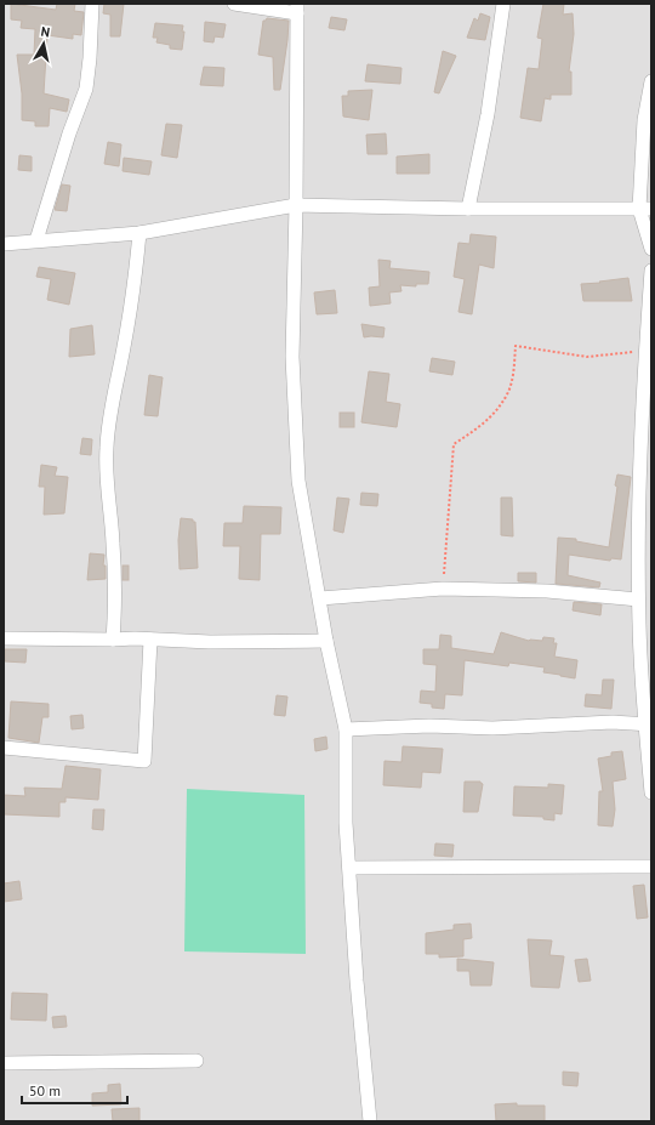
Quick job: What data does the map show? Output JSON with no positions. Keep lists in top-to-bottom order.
{
  "scale_bar": "50 m",
  "north": "top"
}
